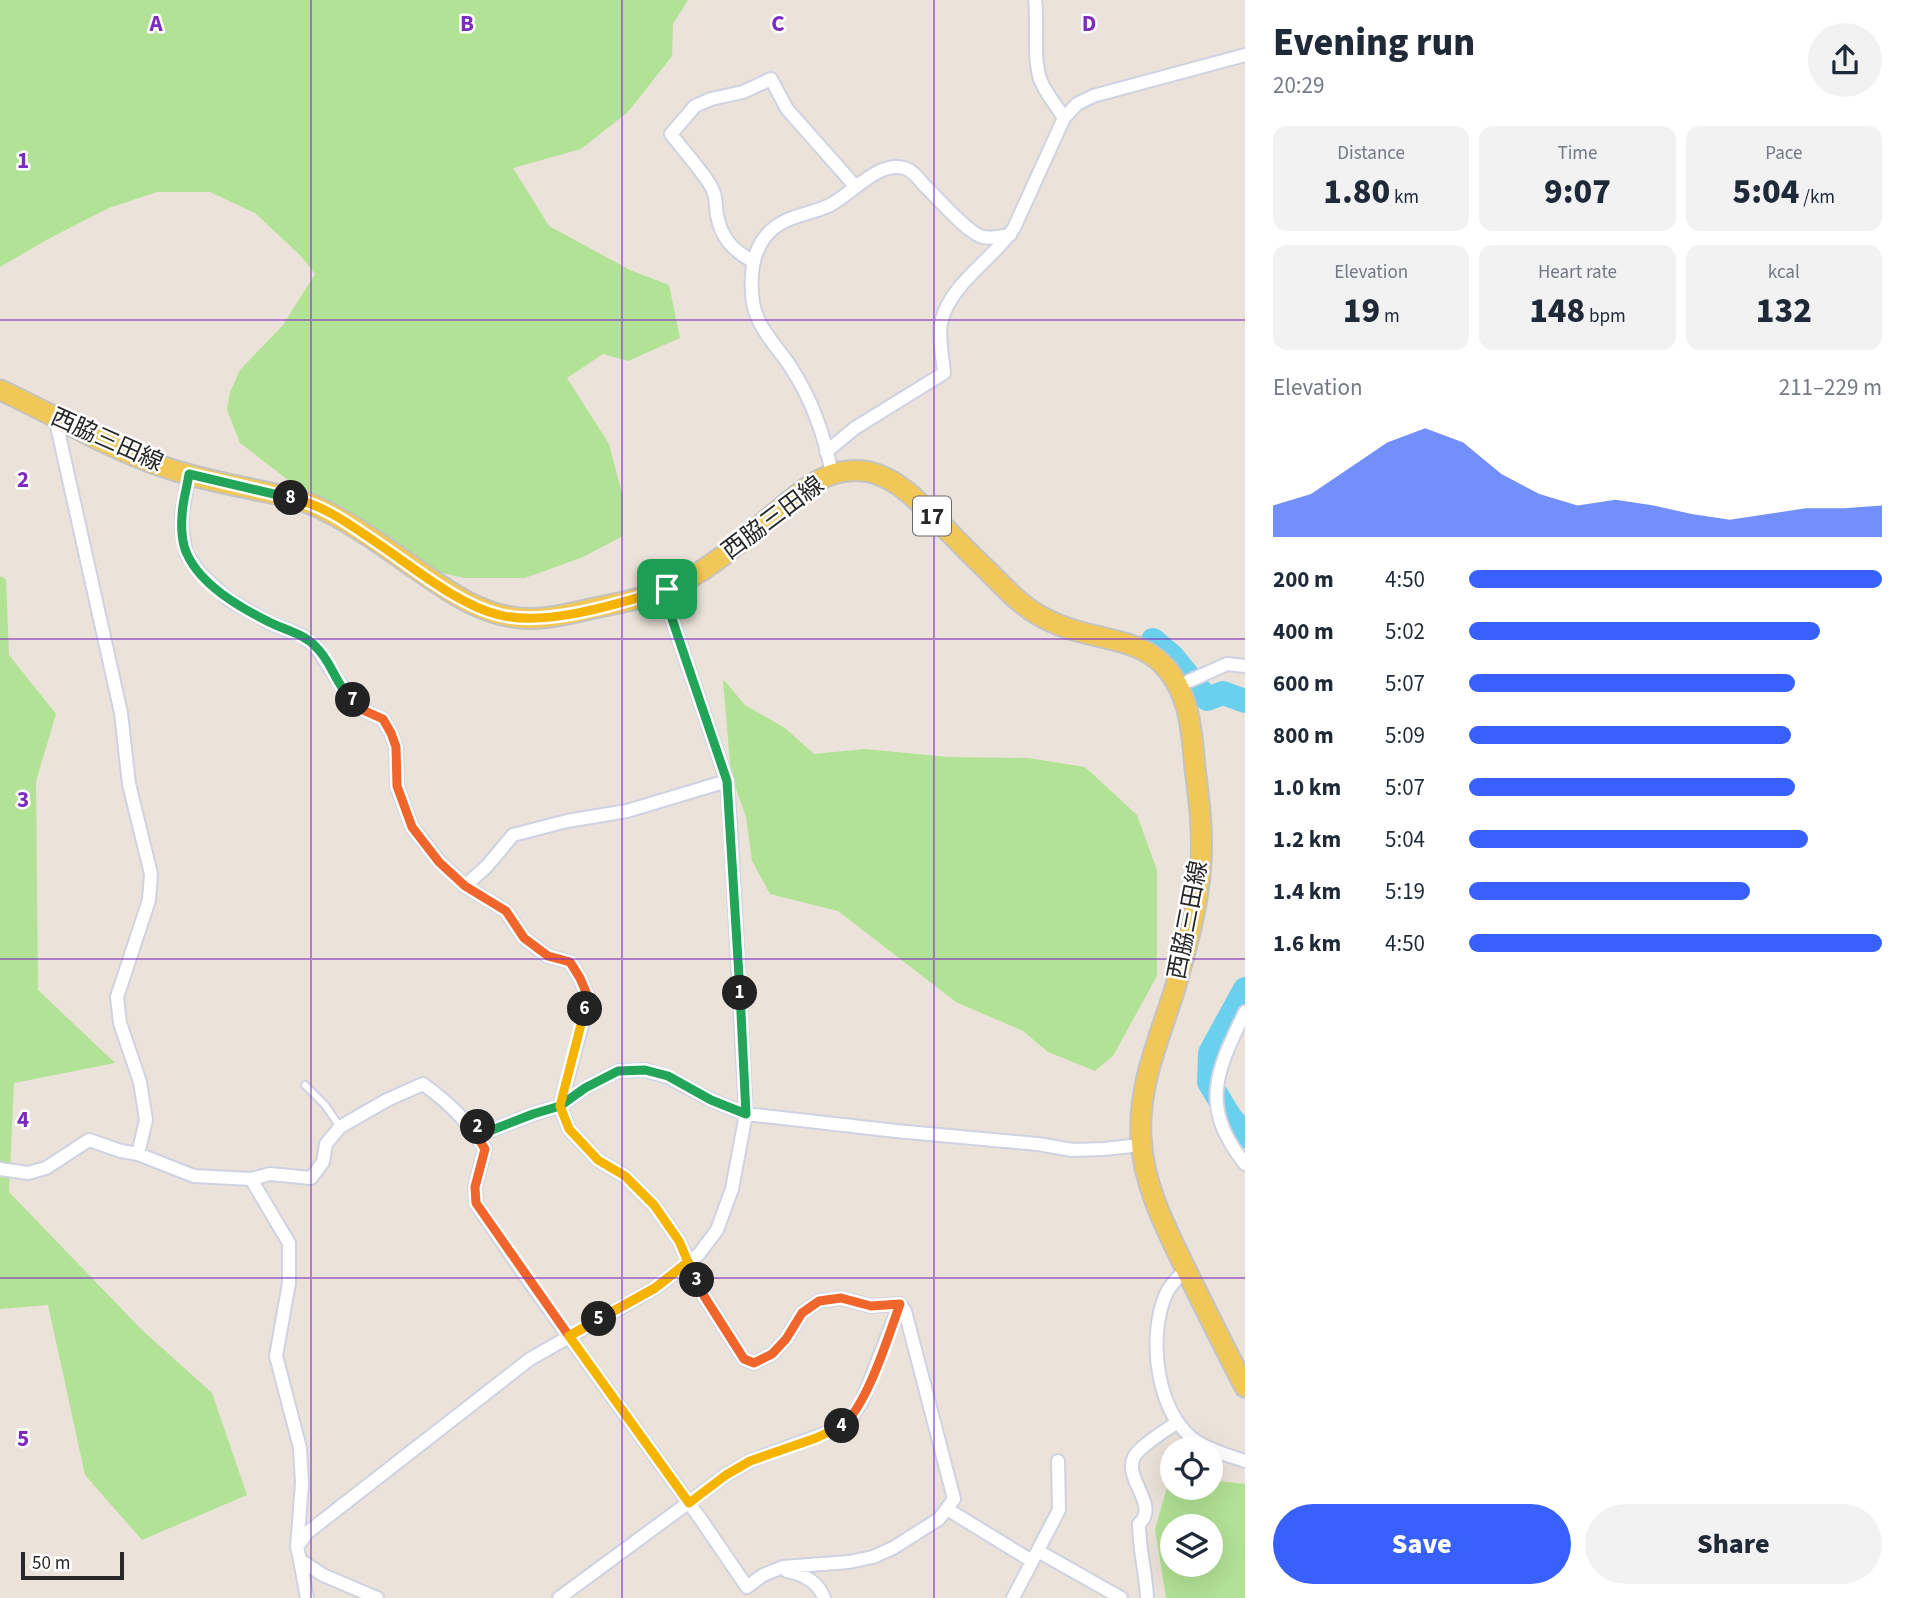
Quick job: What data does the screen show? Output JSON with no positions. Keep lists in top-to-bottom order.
{
  "streets": {
    "main road": ["西脇三田線", "17"]
  },
  "scale_bar": "50 m",
  "page": {
    "heading": ["Evening run", "20:29"],
    "stats": [
      ["Distance", "1.80 km"],
      ["Time", "9:07"],
      ["Pace", "5:04 /km"],
      ["Elevation", "19 m"],
      ["Heart rate", "148 bpm"],
      ["kcal", "132"]
    ],
    "chart": ["Elevation", "211–229 m"],
    "pins": [
      "8",
      "7",
      "1",
      "6",
      "2",
      "3",
      "5",
      "4"
    ],
    "list": [
      {
        "name": "200 m",
        "note": "4:50"
      },
      {
        "name": "400 m",
        "note": "5:02"
      },
      {
        "name": "600 m",
        "note": "5:07"
      },
      {
        "name": "800 m",
        "note": "5:09"
      },
      {
        "name": "1.0 km",
        "note": "5:07"
      },
      {
        "name": "1.2 km",
        "note": "5:04"
      },
      {
        "name": "1.4 km",
        "note": "5:19"
      },
      {
        "name": "1.6 km",
        "note": "4:50"
      }
    ],
    "buttons": ["Save", "Share"],
    "scale": "50 m"
  },
  "grid": {
    "columns": [
      "A",
      "B",
      "C",
      "D"
    ],
    "rows": [
      "1",
      "2",
      "3",
      "4",
      "5"
    ]
  }
}
